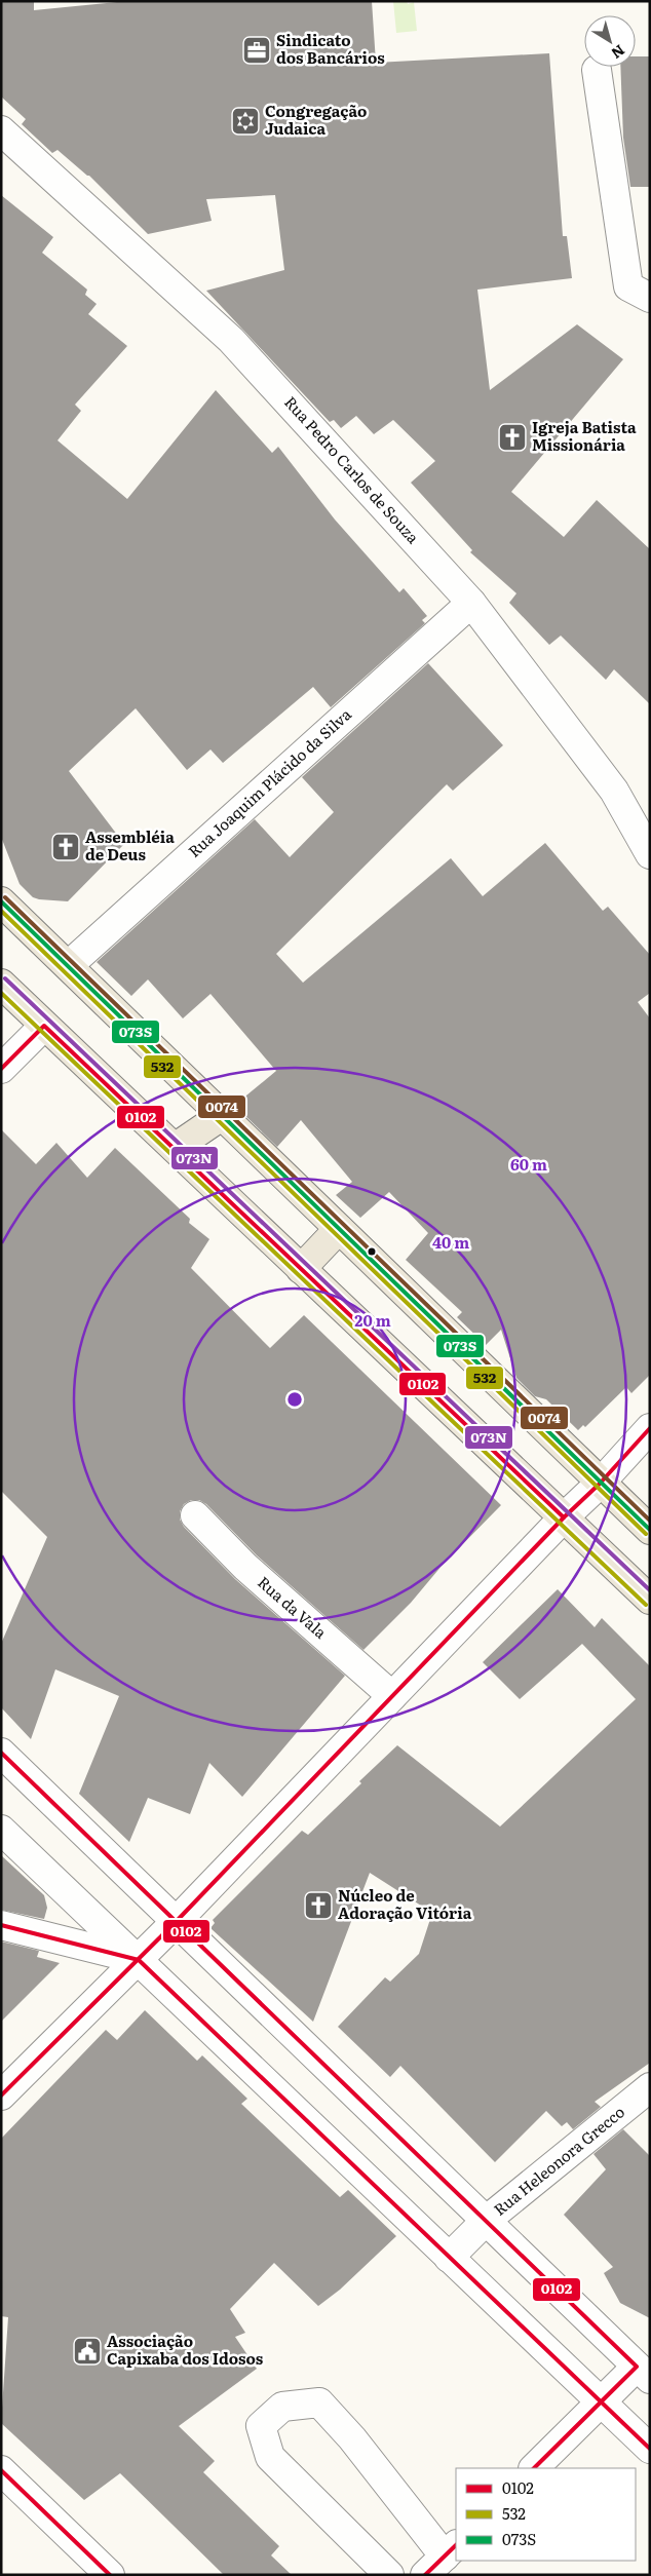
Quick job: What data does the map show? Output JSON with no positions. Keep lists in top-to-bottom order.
{
  "streets": {
    "street": [
      "Rua Pedro Carlos de Souza",
      "Rua Joaquim Plácido da Silva",
      "Rua da Vala",
      "Rua Heleonora Grecco"
    ]
  },
  "crossings": [
    ["Rua Pedro Carlos de Souza", "Rua Joaquim Plácido da Silva"]
  ],
  "places": {
    "office": ["Sindicato dos Bancários"],
    "synagogue": ["Congregação Judaica"],
    "church": ["Igreja Batista Missionária", "Assembléia de Deus", "Núcleo de Adoração Vitória"],
    "public building": ["Associação Capixaba dos Idosos"]
  },
  "lines": [
    "transit line 0074",
    "transit line 073S",
    "transit line 532",
    "transit line 073N",
    "transit line 0102"
  ],
  "legend": ["0102", "532", "073S"],
  "north": "bottom right",
  "rings": ["60 m", "40 m", "20 m"]
}
